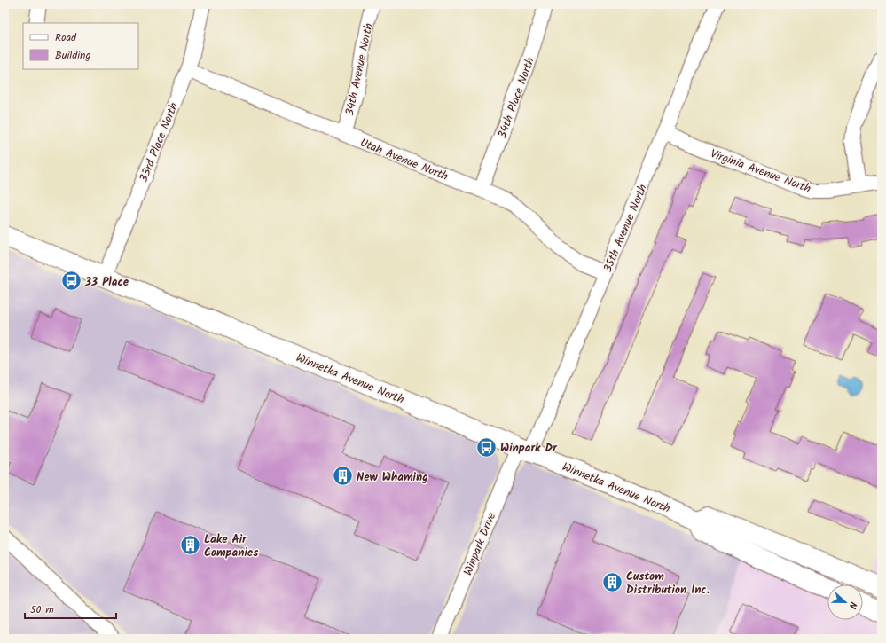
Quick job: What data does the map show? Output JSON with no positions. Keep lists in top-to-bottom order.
{
  "streets": {
    "main road": ["Winnetka Avenue North"],
    "street": [
      "34th Avenue North",
      "34th Place North",
      "33rd Place North",
      "Utah Avenue North",
      "Virginia Avenue North",
      "35th Avenue North",
      "Winpark Drive"
    ]
  },
  "crossings": [
    ["34th Avenue North", "Utah Avenue North"],
    ["34th Place North", "Utah Avenue North"],
    ["33rd Place North", "Utah Avenue North"],
    ["33rd Place North", "Winnetka Avenue North"],
    ["Utah Avenue North", "35th Avenue North"],
    ["Virginia Avenue North", "35th Avenue North"],
    ["35th Avenue North", "Winnetka Avenue North"],
    ["35th Avenue North", "Winpark Drive"],
    ["Winnetka Avenue North", "Winpark Drive"]
  ],
  "places": {
    "bus stop": ["33 Place", "Winpark Dr"],
    "building": ["New Whaming", "Lake Air Companies", "Custom Distribution Inc."]
  },
  "legend": ["Road", "Building"],
  "scale_bar": "50 m",
  "north": "right"
}
